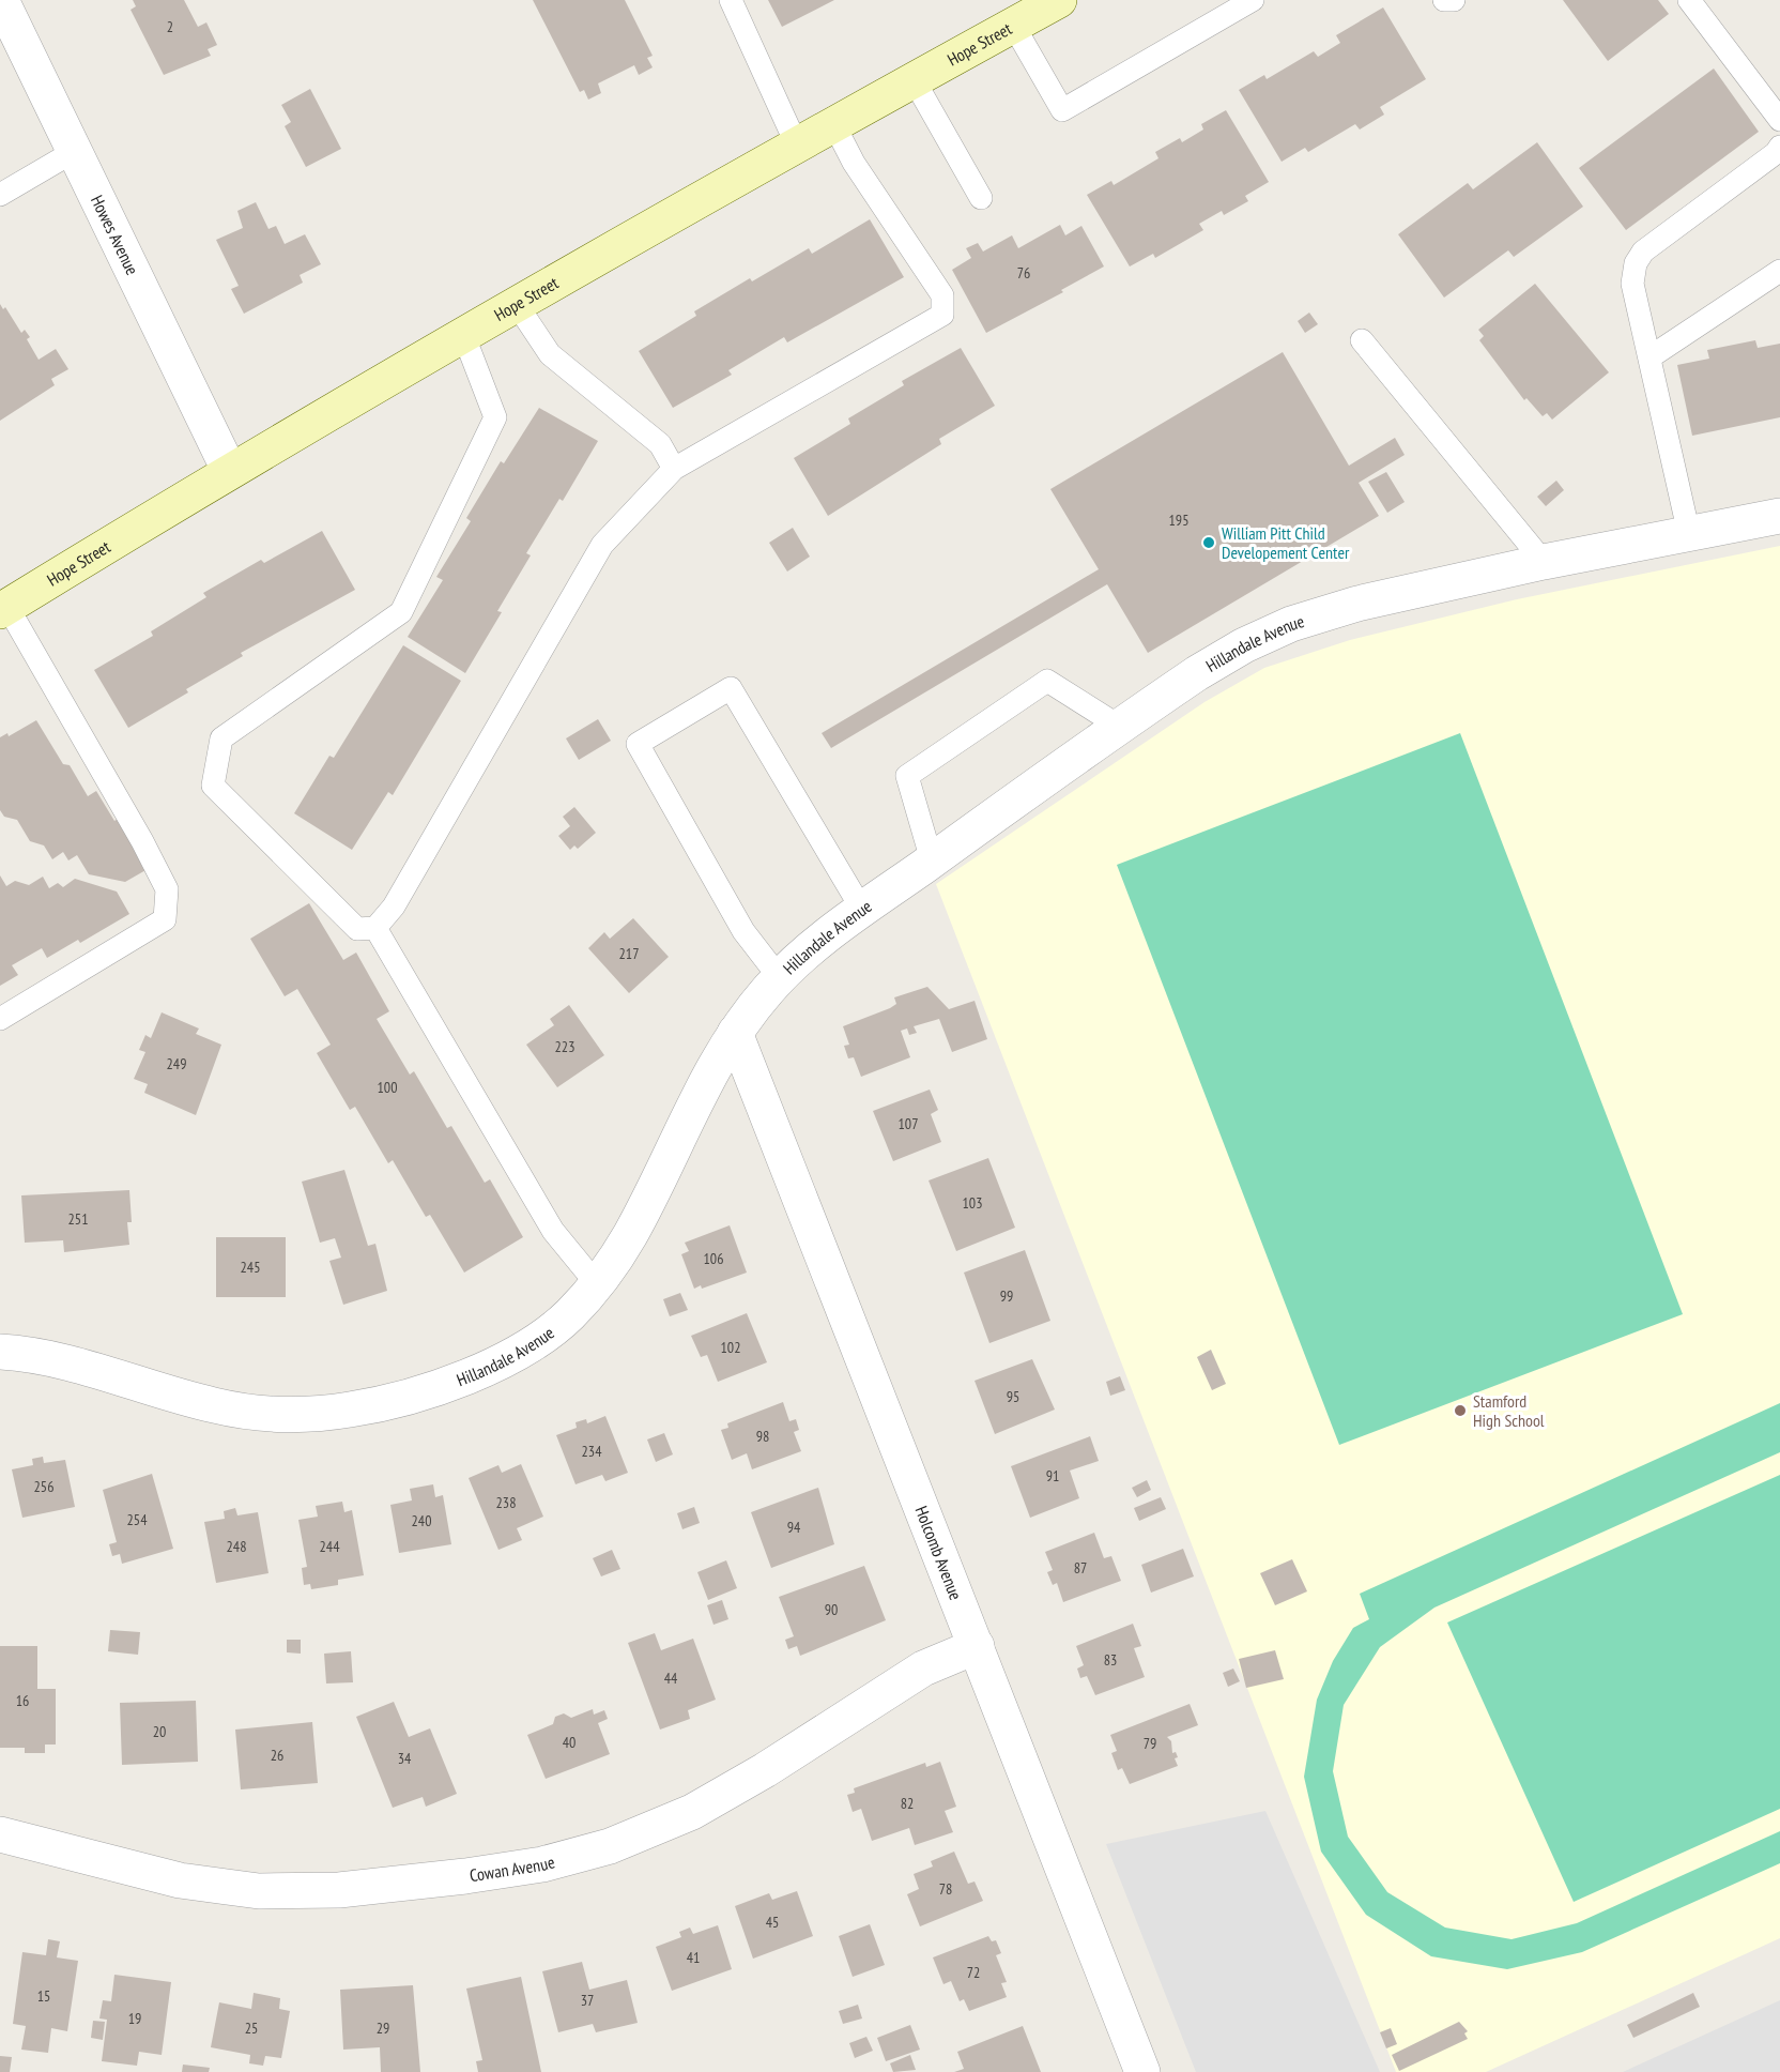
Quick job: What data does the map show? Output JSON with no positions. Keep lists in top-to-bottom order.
{
  "streets": {
    "main road": ["Hope Street"],
    "street": [
      "Howes Avenue",
      "Hillandale Avenue",
      "Holcomb Avenue",
      "Cowan Avenue"
    ]
  },
  "crossings": [
    ["Hope Street", "Howes Avenue"],
    ["Hillandale Avenue", "Holcomb Avenue"],
    ["Holcomb Avenue", "Cowan Avenue"]
  ],
  "places": ["William Pitt Child Developement Center", "Stamford High School"],
  "house_numbers": [
    "2",
    "76",
    "195",
    "217",
    "223",
    "249",
    "100",
    "107",
    "103",
    "251",
    "106",
    "245",
    "99",
    "102",
    "95",
    "98",
    "234",
    "91",
    "256",
    "238",
    "254",
    "240",
    "94",
    "248",
    "244",
    "87",
    "90",
    "83",
    "44",
    "16",
    "20",
    "40",
    "79",
    "26",
    "34",
    "82",
    "78",
    "45",
    "41",
    "72",
    "15",
    "37",
    "19",
    "25",
    "29"
  ]
}
